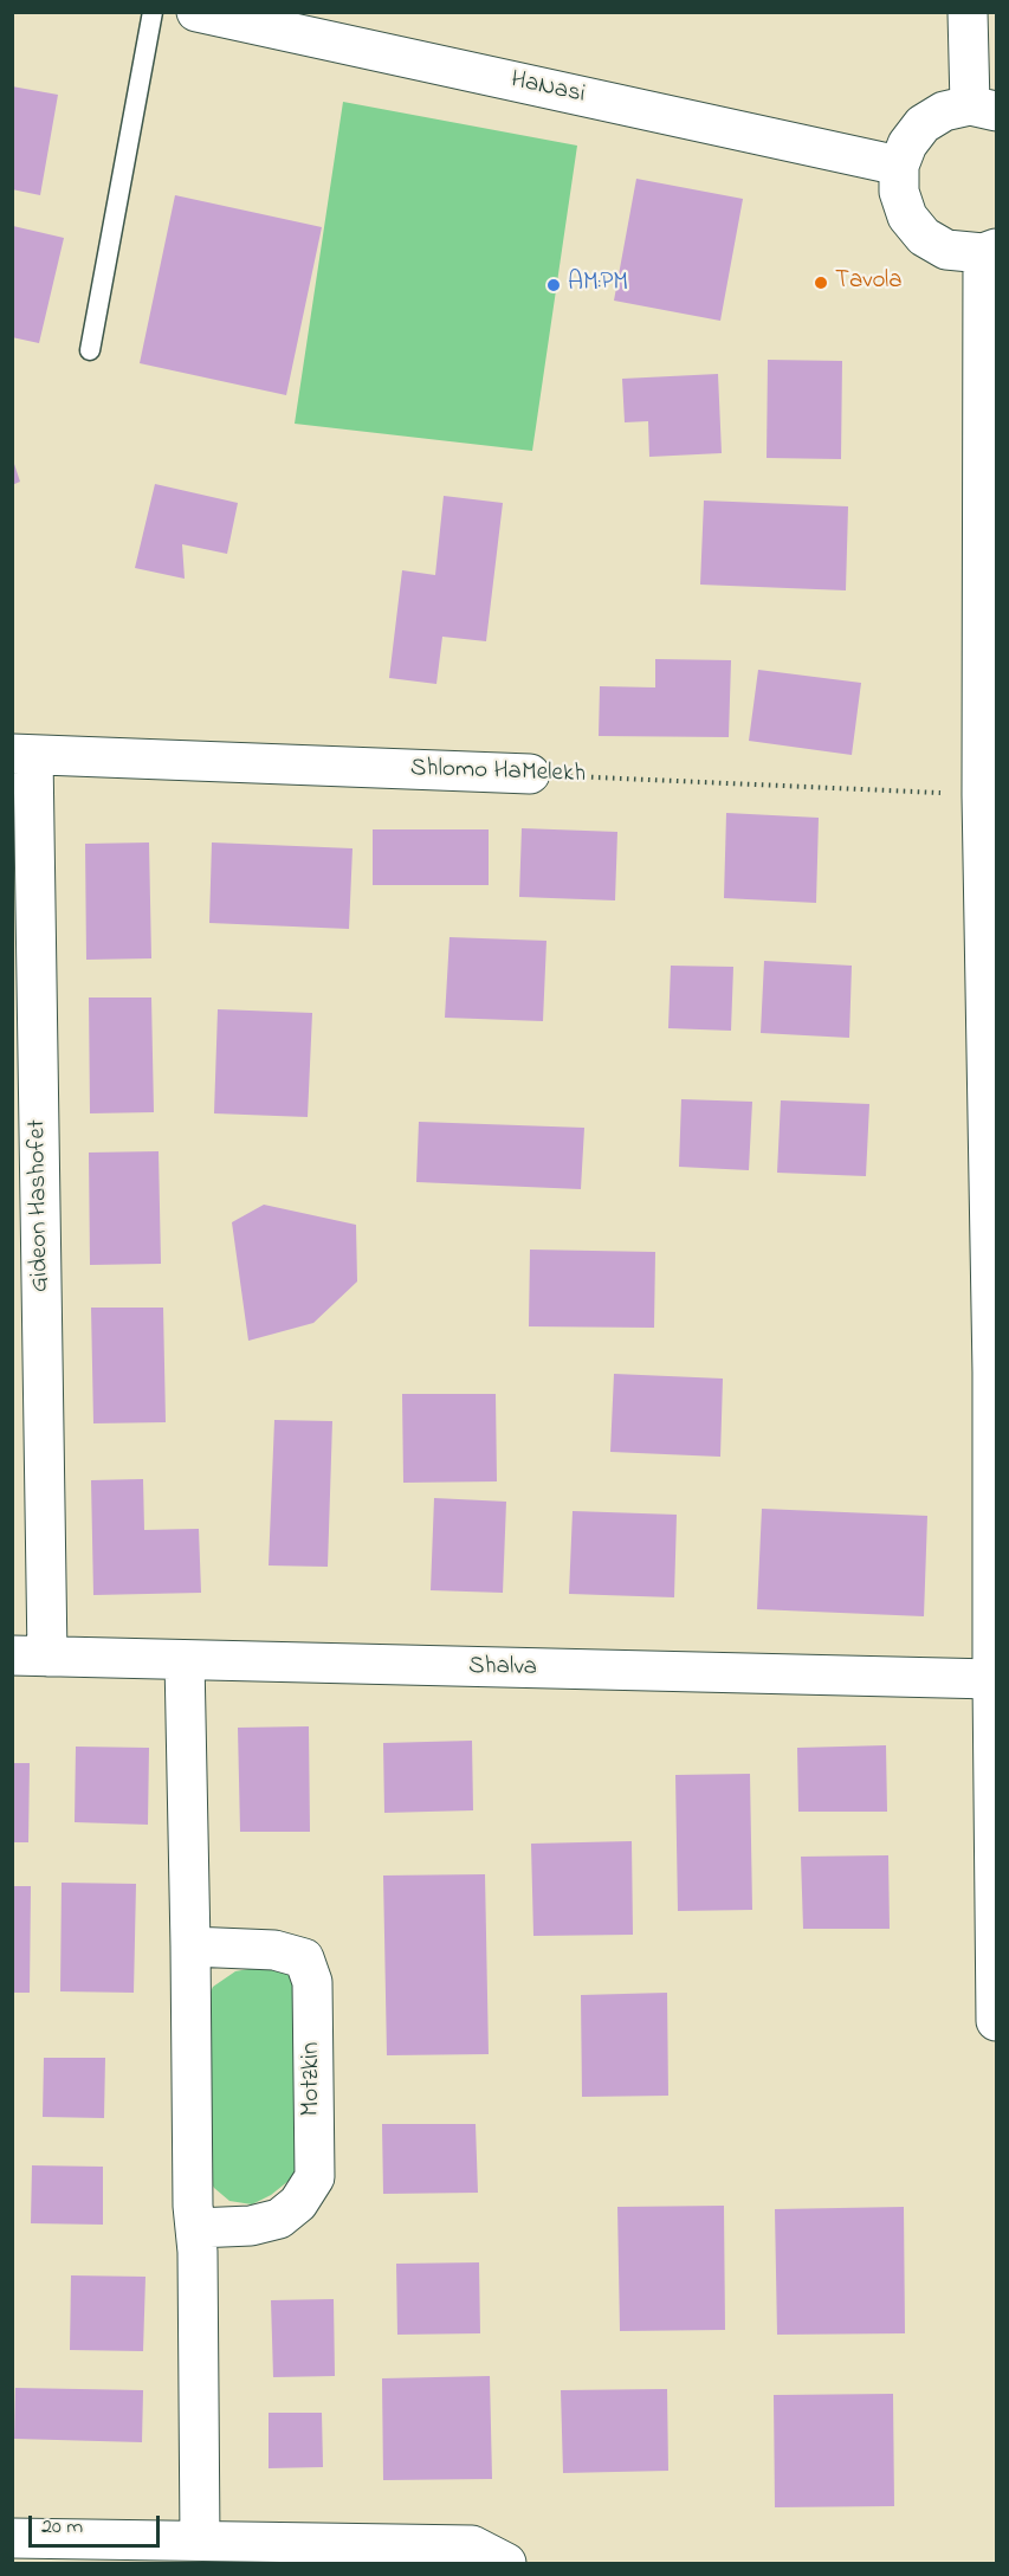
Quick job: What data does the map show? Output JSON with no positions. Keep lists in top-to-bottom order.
{
  "streets": {
    "street": [
      "HaNasi",
      "Shlomo HaMelekh",
      "Gideon Hashofet",
      "Shalva",
      "Motzkin"
    ]
  },
  "crossings": [
    ["Shlomo HaMelekh", "Gideon Hashofet"],
    ["Gideon Hashofet", "Shalva"]
  ],
  "places": ["Tavola", "AM:PM"],
  "scale_bar": "20 m"
}
